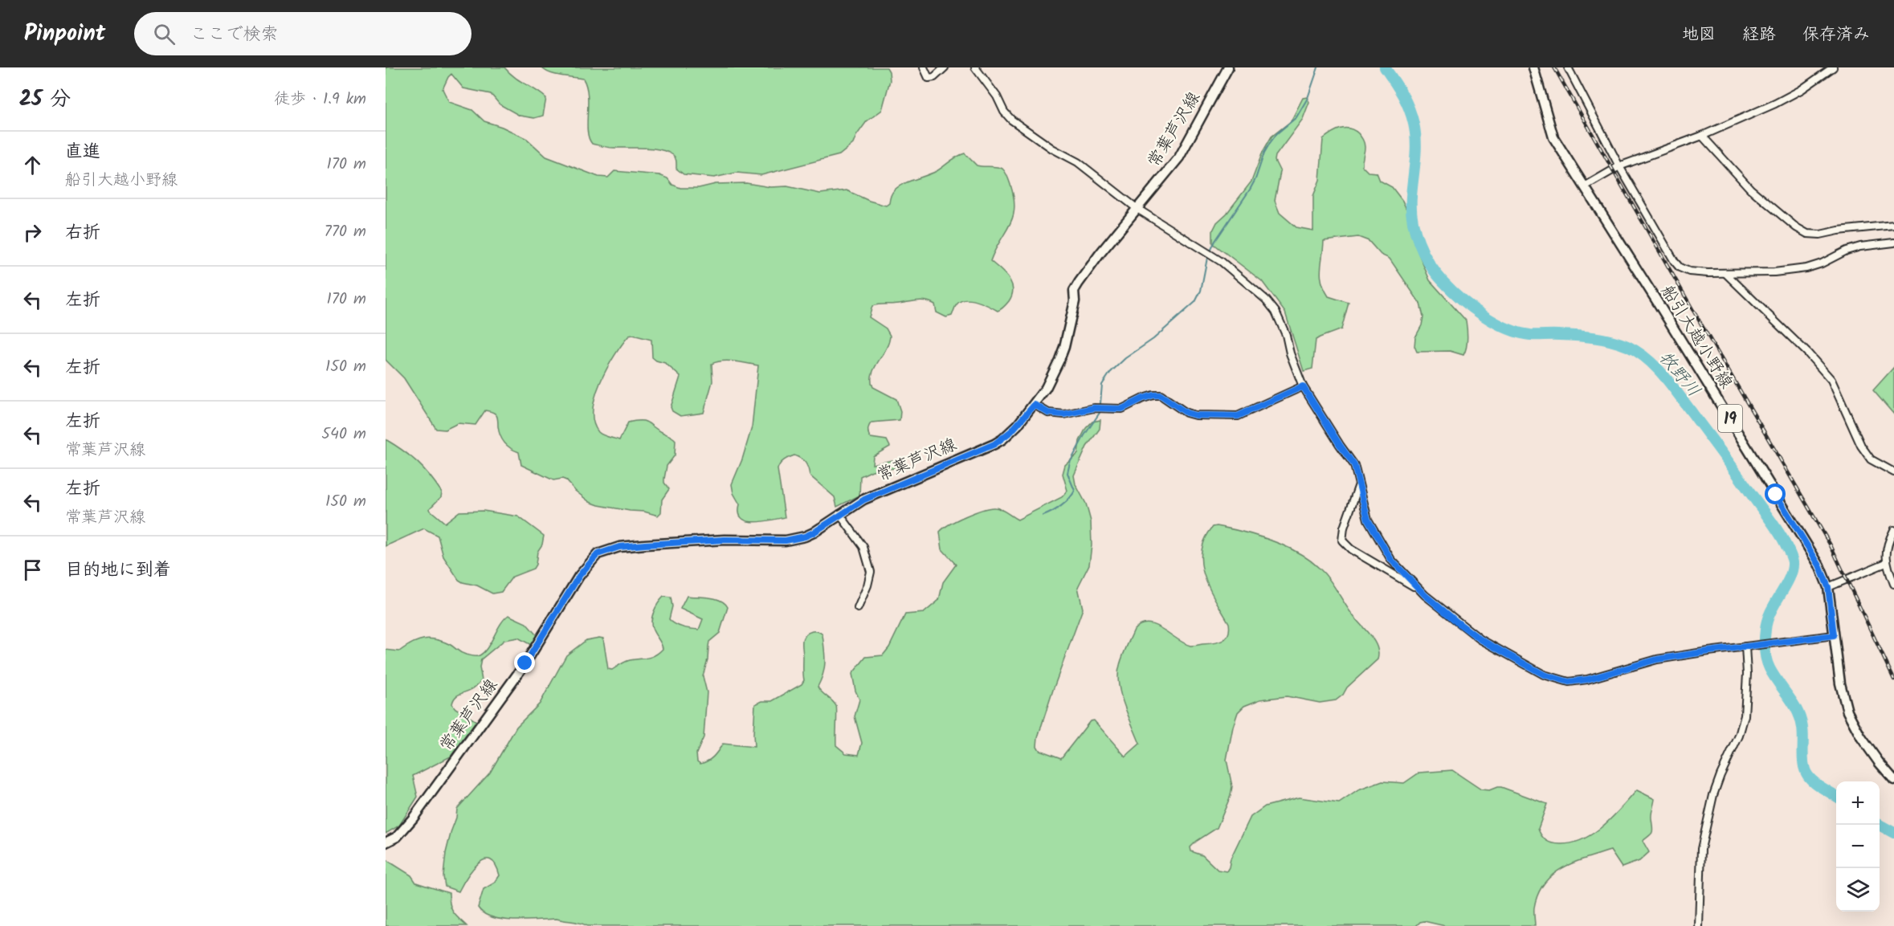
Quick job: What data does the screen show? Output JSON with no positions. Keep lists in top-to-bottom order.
{
  "streets": {
    "main road": ["常葉芦沢線", "船引大越小野線", "19"]
  },
  "water": ["牧野川"],
  "page": {
    "header": "Pinpoint",
    "search": "ここで検索",
    "nav": ["地図", "経路", "保存済み"],
    "heading": ["25 分", "徒歩 · 1.9 km"],
    "list": [
      ["直進", "船引大越小野線", "170 m"],
      ["右折", "770 m"],
      ["左折", "170 m"],
      ["左折", "150 m"],
      ["左折", "常葉芦沢線", "540 m"],
      ["左折", "常葉芦沢線", "150 m"],
      "目的地に到着"
    ],
    "map_buttons": ["+", "−"]
  }
}
